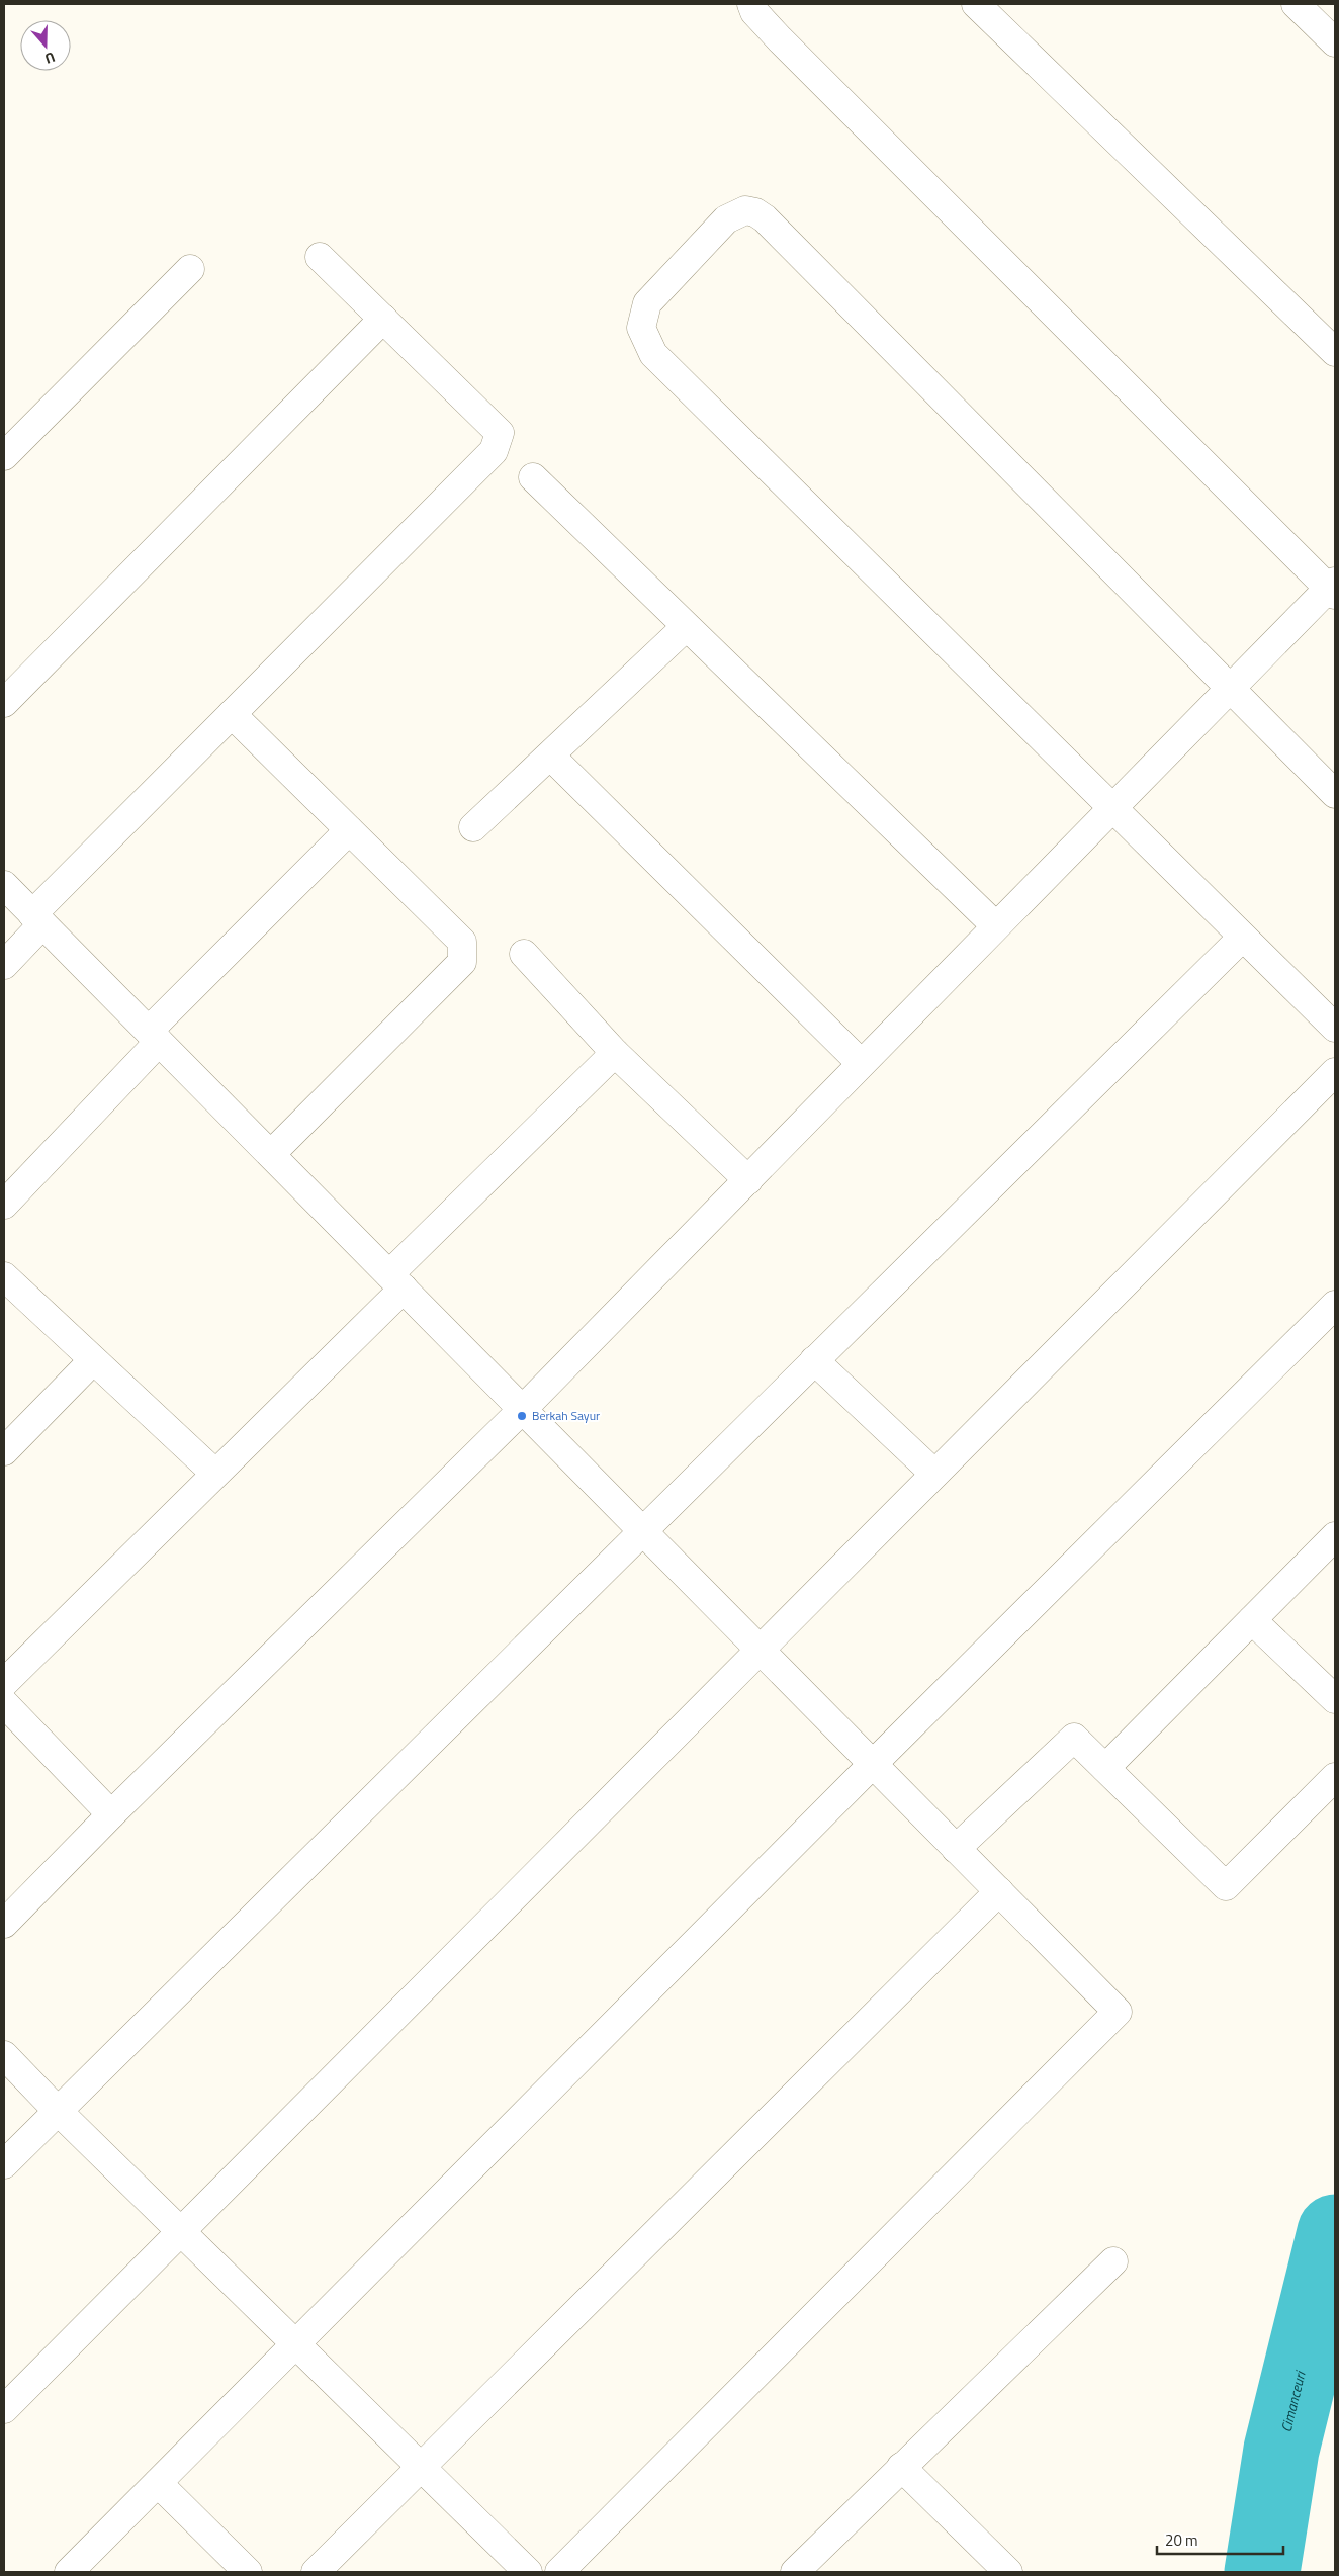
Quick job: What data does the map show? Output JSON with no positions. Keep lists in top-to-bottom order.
{
  "water": ["Cimanceuri"],
  "places": ["Berkah Sayur"],
  "scale_bar": "20 m",
  "north": "bottom"
}
